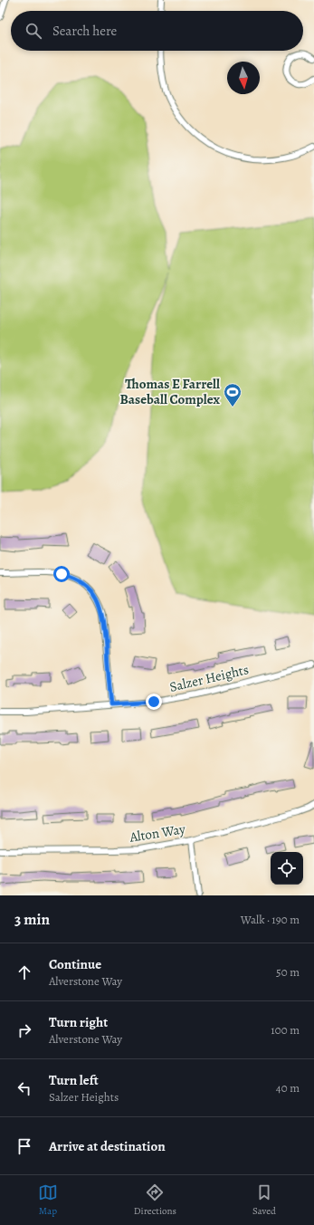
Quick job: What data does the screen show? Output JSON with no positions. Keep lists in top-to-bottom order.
{
  "streets": {
    "street": ["Salzer Heights", "Alton Way"]
  },
  "places": {
    "sports": ["Thomas E Farrell Baseball Complex"]
  },
  "north": "bottom",
  "page": {
    "search": "Search here",
    "heading": ["3 min", "Walk · 190 m"],
    "list": [
      ["Continue", "Alverstone Way", "50 m"],
      ["Turn right", "Alverstone Way", "100 m"],
      ["Turn left", "Salzer Heights", "40 m"],
      "Arrive at destination"
    ],
    "nav": ["Map", "Directions", "Saved"]
  }
}
